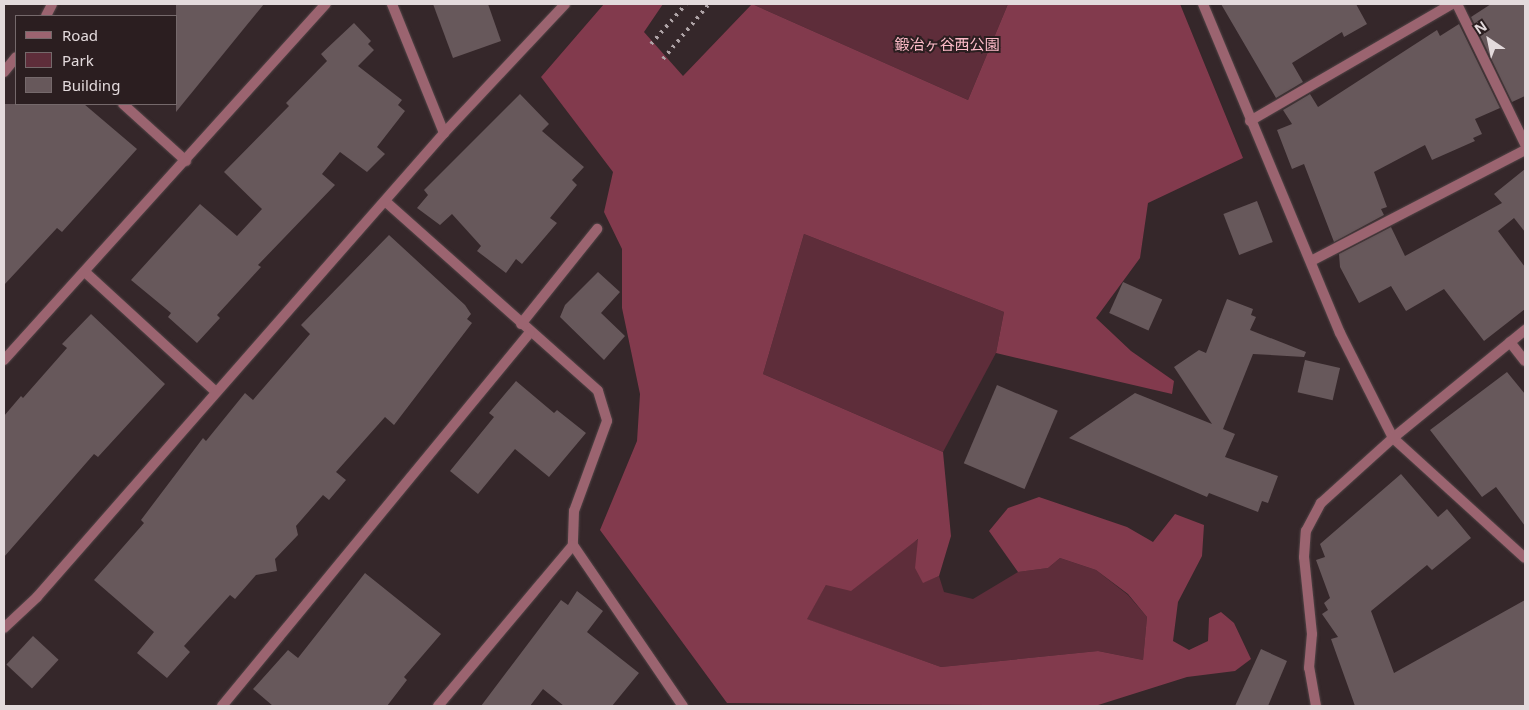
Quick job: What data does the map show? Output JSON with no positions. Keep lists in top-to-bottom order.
{
  "parks": ["鍛冶ヶ谷西公園"],
  "legend": ["Road", "Park", "Building"],
  "north": "top left"
}
